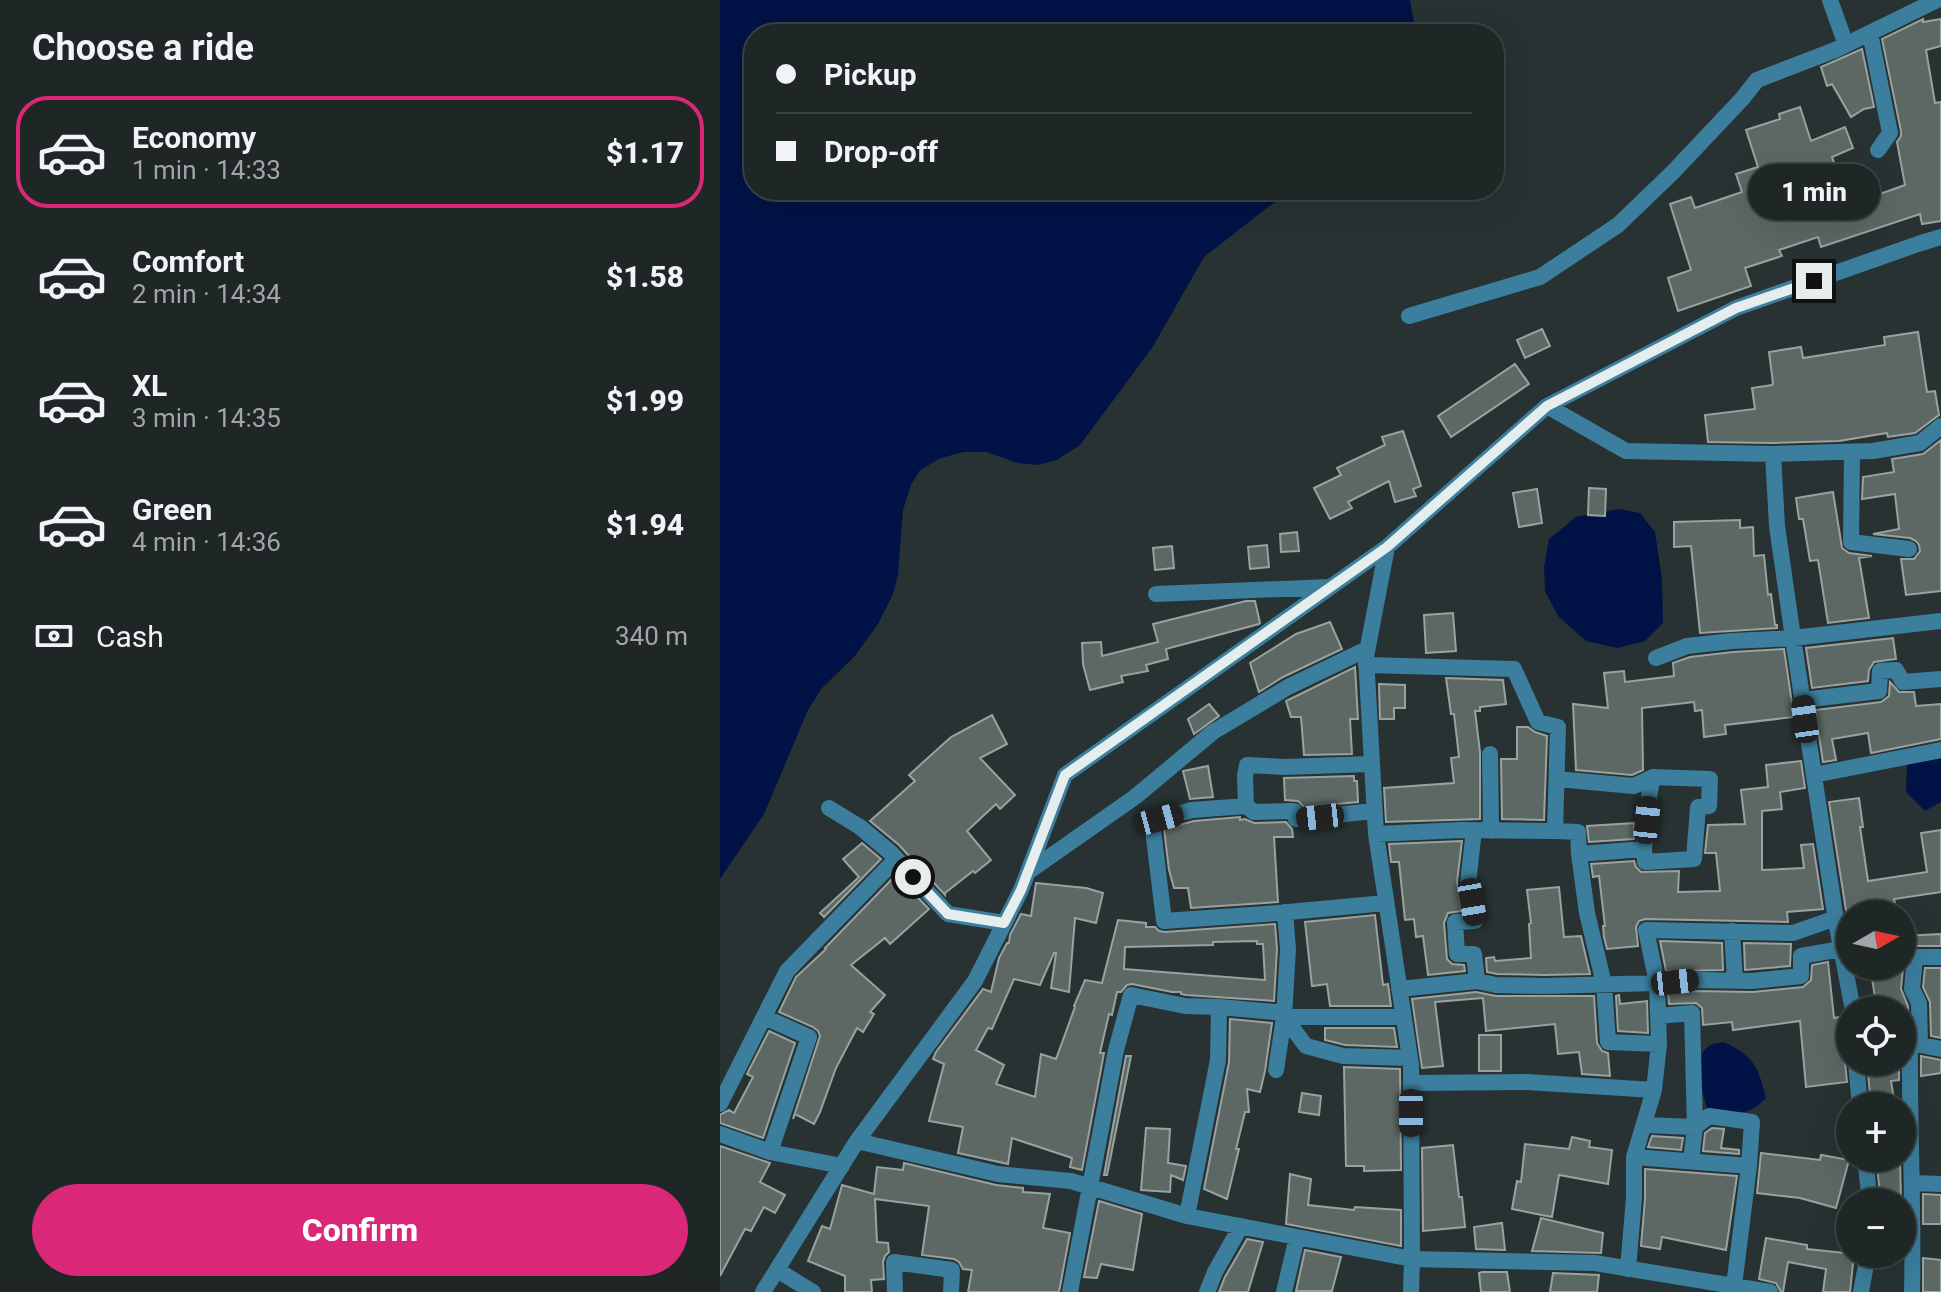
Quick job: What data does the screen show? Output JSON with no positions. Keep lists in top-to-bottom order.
{
  "north": "right",
  "page": {
    "heading": "Choose a ride",
    "banner": ["Pickup", "Drop-off"],
    "list": [
      {
        "name": "Economy",
        "note": "1 min · 14:33",
        "value": "$1.17"
      },
      {
        "name": "Comfort",
        "note": "2 min · 14:34",
        "value": "$1.58"
      },
      {
        "name": "XL",
        "note": "3 min · 14:35",
        "value": "$1.99"
      },
      {
        "name": "Green",
        "note": "4 min · 14:36",
        "value": "$1.94"
      }
    ],
    "bubble": "1 min",
    "pay": ["Cash", "340 m"],
    "map_buttons": ["+", "−"],
    "buttons": "Confirm"
  }
}
